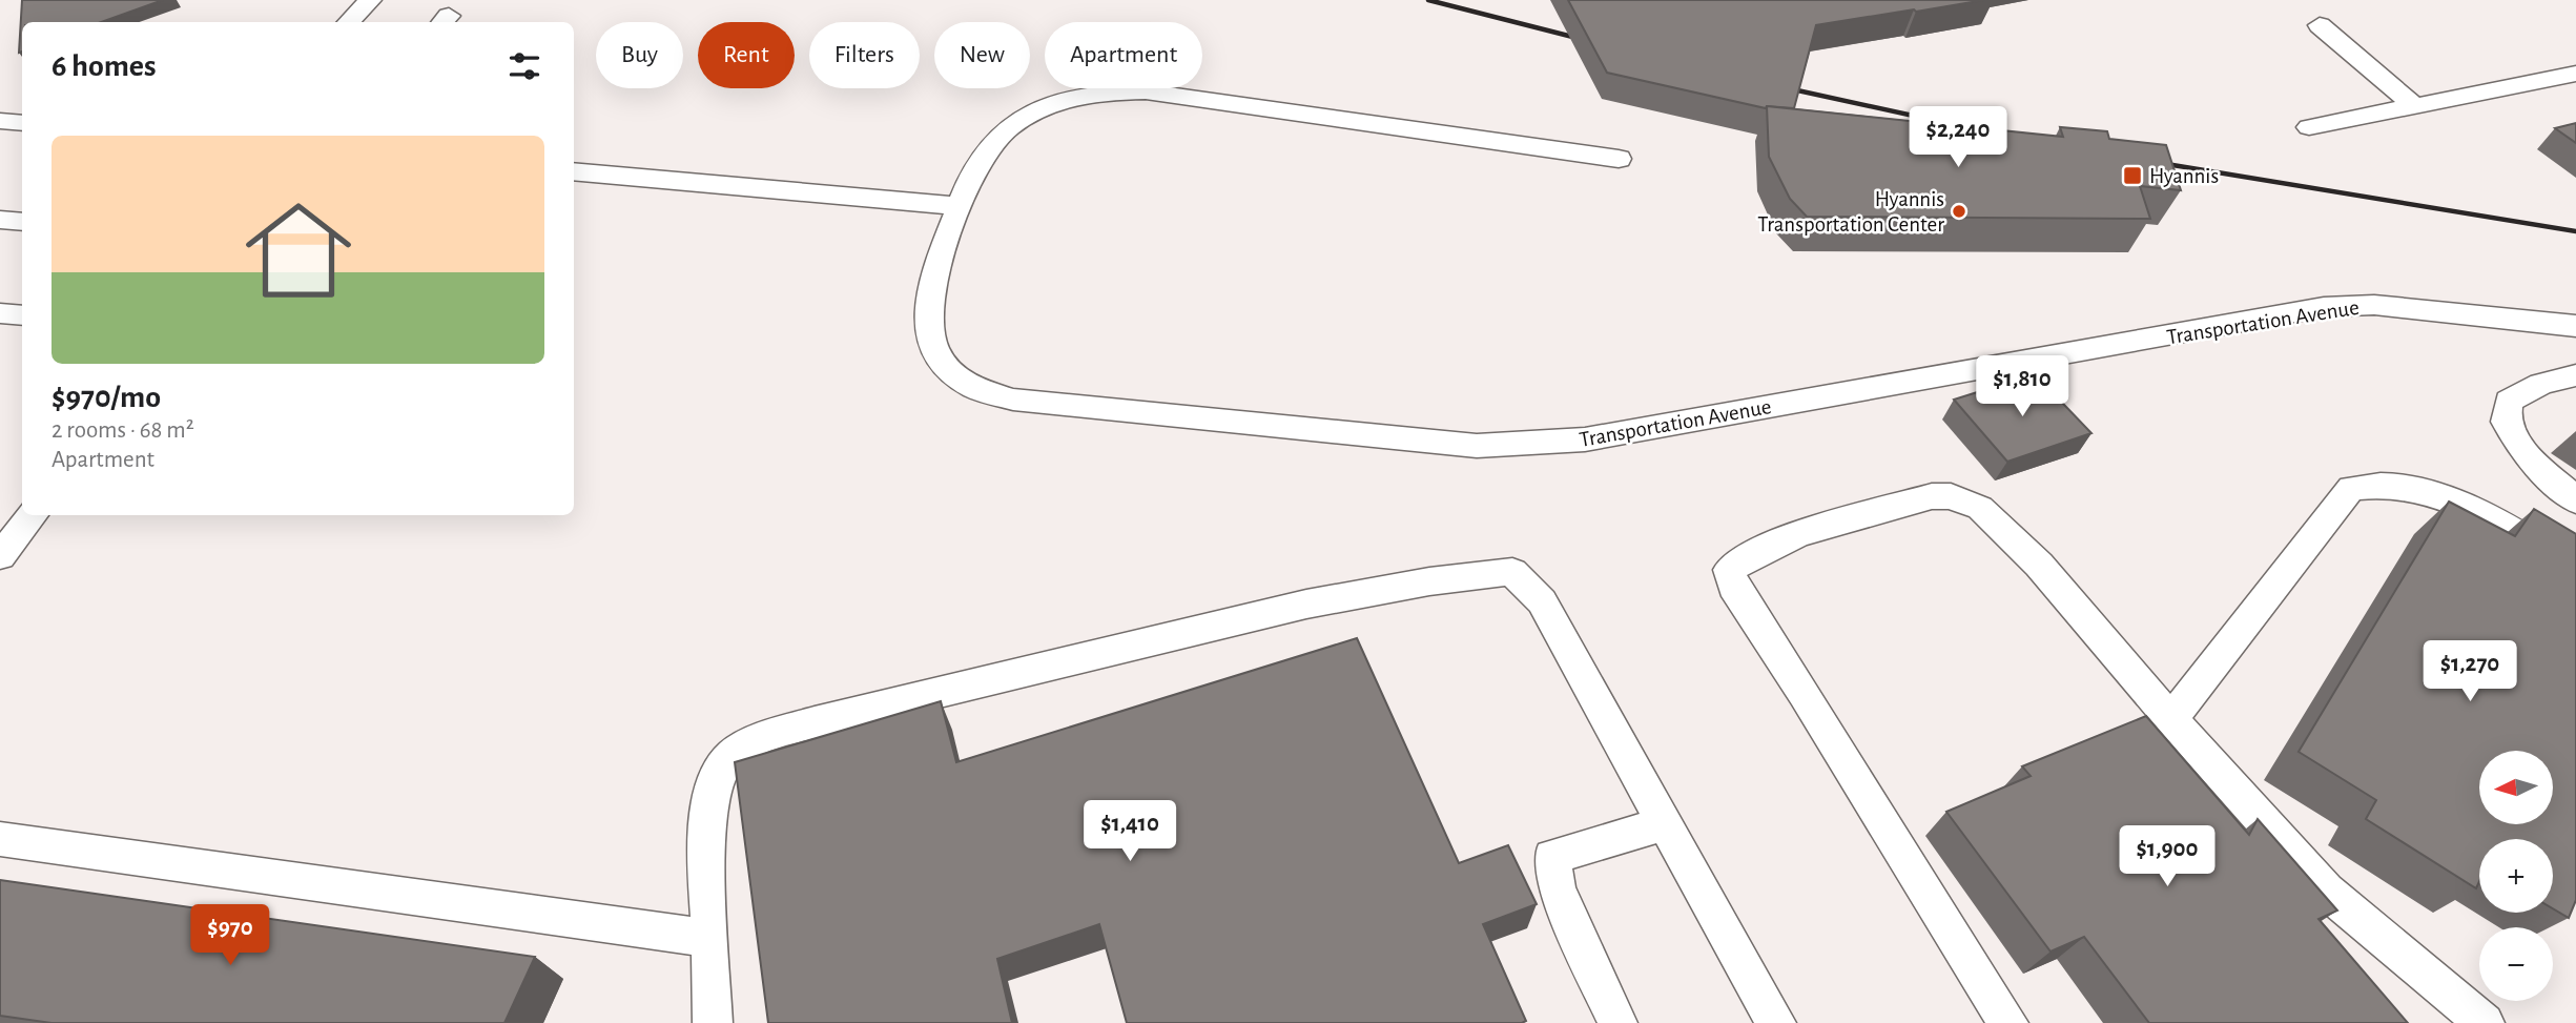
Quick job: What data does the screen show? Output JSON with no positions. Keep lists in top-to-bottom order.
{
  "streets": {
    "lane": ["Transportation Avenue"]
  },
  "places": {
    "transit": ["Hyannis"],
    "other": ["Hyannis Transportation Center"]
  },
  "north": "left",
  "page": {
    "chip": [
      "Buy",
      "Rent",
      "Filters",
      "New",
      "Apartment"
    ],
    "heading": "6 homes",
    "price": [
      "$2,240",
      "$1,810",
      "$1,270",
      "$1,410",
      "$1,900",
      "$970"
    ],
    "list": [
      {
        "name": "$970/mo",
        "note": "2 rooms · 68 m² · Apartment"
      }
    ],
    "map_buttons": ["+", "−"]
  }
}
